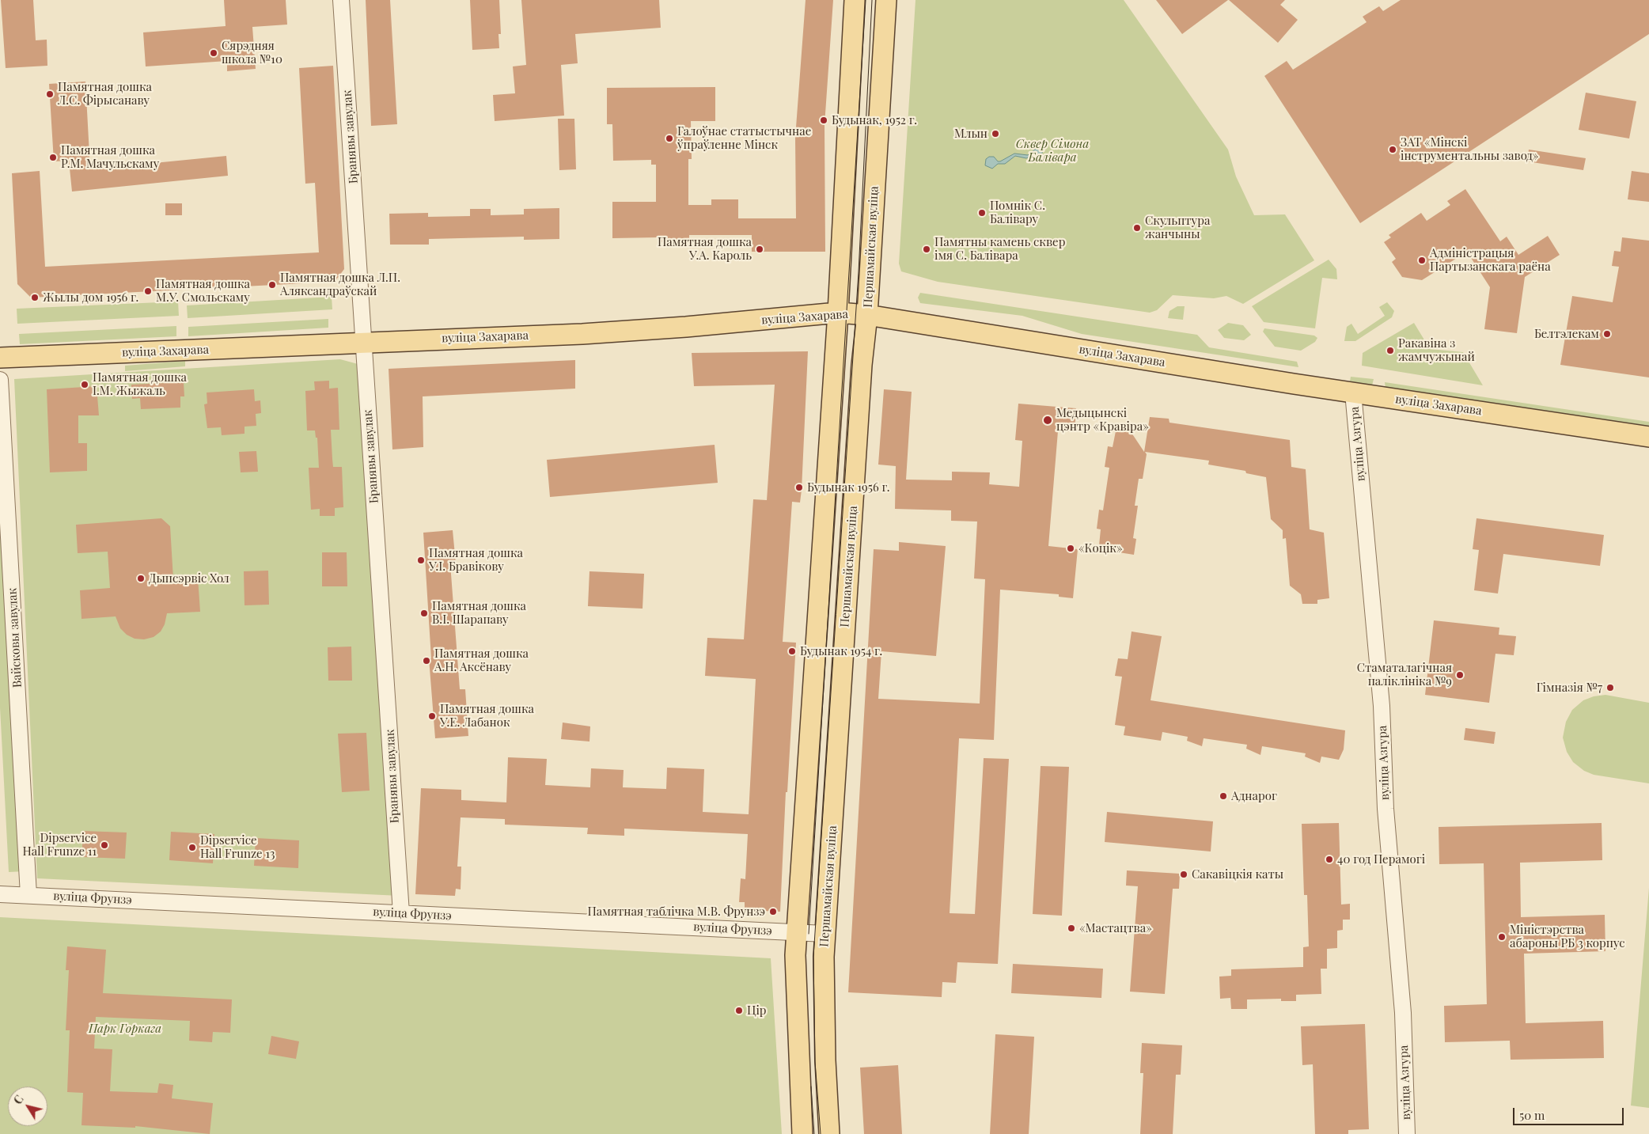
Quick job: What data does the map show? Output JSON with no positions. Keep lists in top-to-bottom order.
{
  "streets": {
    "main road": ["Першамайская вуліца", "вуліца Захарава"],
    "street": [
      "Бранявы завулак",
      "вуліца Азгура",
      "Вайсковы завулак",
      "вуліца Фрунзэ"
    ]
  },
  "crossings": [
    ["Бранявы завулак", "вуліца Захарава"],
    ["Бранявы завулак", "вуліца Фрунзэ"],
    ["Першамайская вуліца", "вуліца Захарава"],
    ["Першамайская вуліца", "вуліца Фрунзэ"],
    ["вуліца Захарава", "вуліца Азгура"],
    ["Вайсковы завулак", "вуліца Фрунзэ"]
  ],
  "parks": ["Сквер Сімона Балівара", "Парк Горкага"],
  "places": [
    "Сярэдняя школа №10",
    "Памятная дошка Л.С. Фірысанаву",
    "Будынак, 1952 г.",
    "Млын",
    "Галоўнае статыстычнае ўпраўленне Мінск",
    "ЗАТ «Мінскі інструментальны завод»",
    "Памятная дошка Р.М. Мачульскаму",
    "Помнік С. Балівару",
    "Скульптура жанчыны",
    "Памятная дошка У.А. Кароль",
    "Памятны камень сквер імя С. Балівара",
    "Адміністрацыя Партызанскага раёна",
    "Памятная дошка Л.П. Аляксандраўскай",
    "Памятная дошка М.У. Смольскаму",
    "Жылы дом 1956 г.",
    "Белтэлекам",
    "Ракавіна з жамчужынай",
    "Памятная дошка І.М. Жыжаль",
    "Медыцынскі цэнтр «Кравіра»",
    "Будынак 1956 г.",
    "«Коцік»",
    "Памятная дошка У.І. Бравікову",
    "Дыпсэрвіс Хол",
    "Памятная дошка В.І. Шарапаву",
    "Будынак 1954 г.",
    "Памятная дошка А.Н. Аксёнаву",
    "Стаматалагічная паліклініка №9",
    "Гімназія №7",
    "Памятная дошка У.Е. Лабанок",
    "Аднарог",
    "Dipservice Hall Frunze 11",
    "Dipservice Hall Frunze 13",
    "40 год Перамогі",
    "Сакавіцкія каты",
    "Памятная таблічка М.В. Фрунзэ",
    "«Мастацтва»",
    "Міністэрства абароны РБ 3 корпус",
    "Цір"
  ],
  "scale_bar": "50 m",
  "north": "top left"
}
